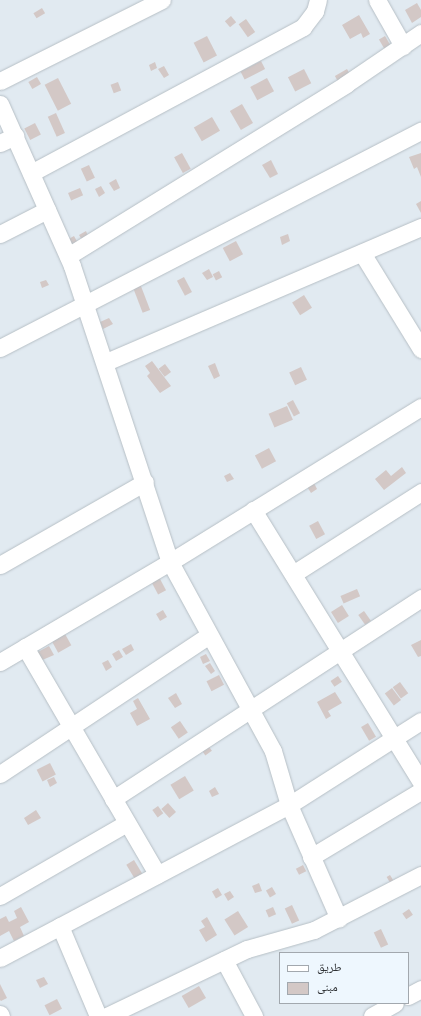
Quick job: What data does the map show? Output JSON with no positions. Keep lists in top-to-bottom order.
{
  "legend": ["طريق", "مبنى"]
}
